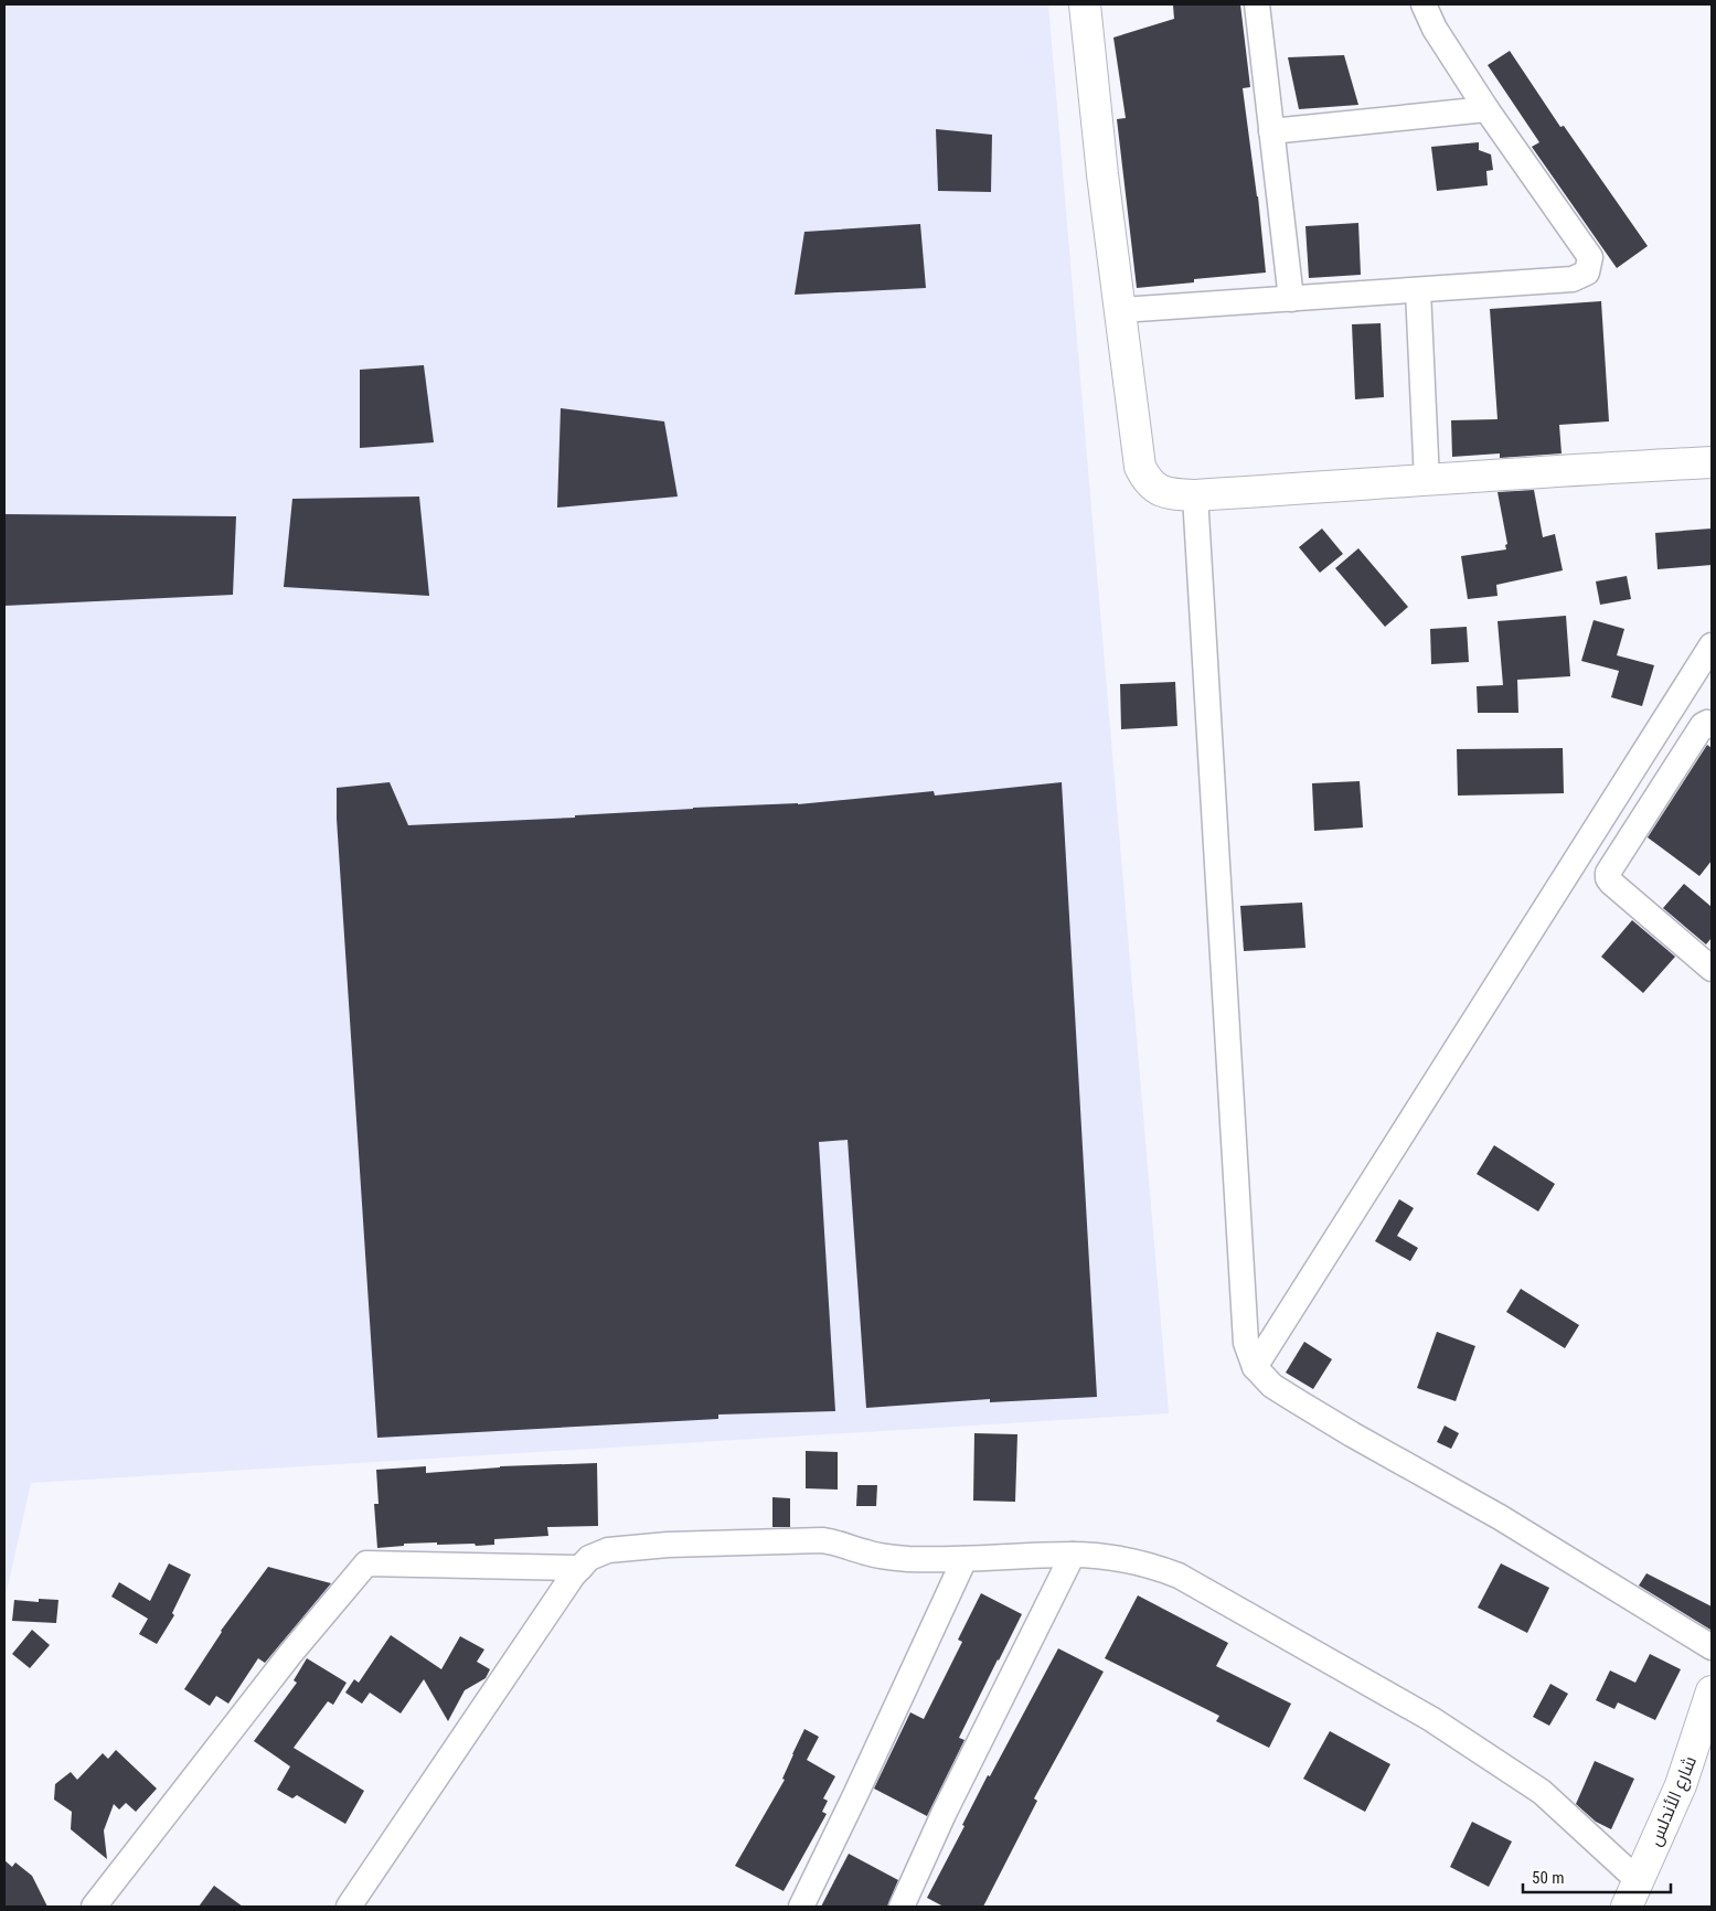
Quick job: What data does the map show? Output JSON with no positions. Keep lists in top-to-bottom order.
{
  "streets": {
    "main road": ["شارع الأندلس"]
  },
  "scale_bar": "50 m"
}
